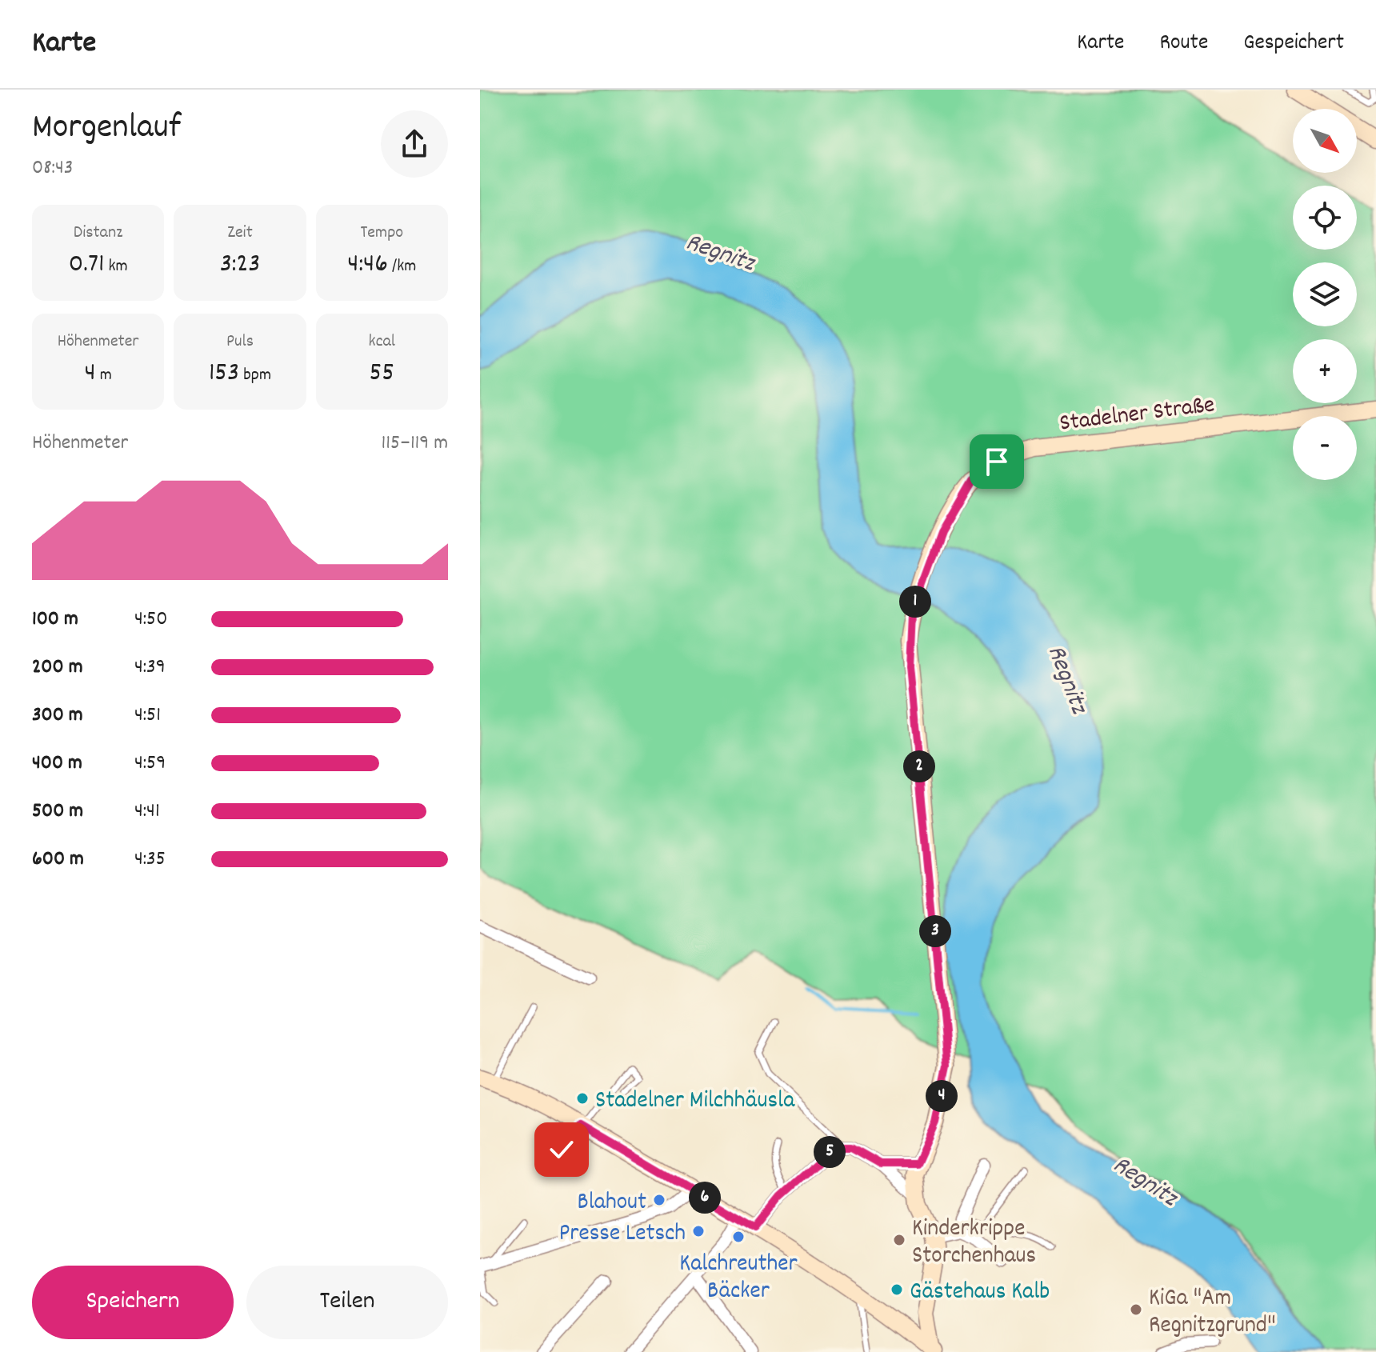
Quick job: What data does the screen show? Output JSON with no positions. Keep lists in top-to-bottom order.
{
  "streets": {
    "main road": ["Stadelner Straße"]
  },
  "water": ["Regnitz"],
  "places": [
    "Stadelner Milchhäusla",
    "Blahout",
    "Presse Letsch",
    "Kalchreuther Bäcker",
    "Kinderkrippe Storchenhaus",
    "Gästehaus Kalb",
    "KiGa \"Am Regnitzgrund\""
  ],
  "north": "bottom right",
  "page": {
    "header": "Karte",
    "nav": ["Karte", "Route", "Gespeichert"],
    "heading": ["Morgenlauf", "08:43"],
    "map_buttons": ["+", "−"],
    "stats": [
      ["Distanz", "0.71 km"],
      ["Zeit", "3:23"],
      ["Tempo", "4:46 /km"],
      ["Höhenmeter", "4 m"],
      ["Puls", "153 bpm"],
      ["kcal", "55"]
    ],
    "chart": ["Höhenmeter", "115–119 m"],
    "pins": [
      "1",
      "2",
      "3",
      "4",
      "5",
      "6"
    ],
    "list": [
      {
        "name": "100 m",
        "note": "4:50"
      },
      {
        "name": "200 m",
        "note": "4:39"
      },
      {
        "name": "300 m",
        "note": "4:51"
      },
      {
        "name": "400 m",
        "note": "4:59"
      },
      {
        "name": "500 m",
        "note": "4:41"
      },
      {
        "name": "600 m",
        "note": "4:35"
      }
    ],
    "buttons": ["Speichern", "Teilen"]
  }
}
